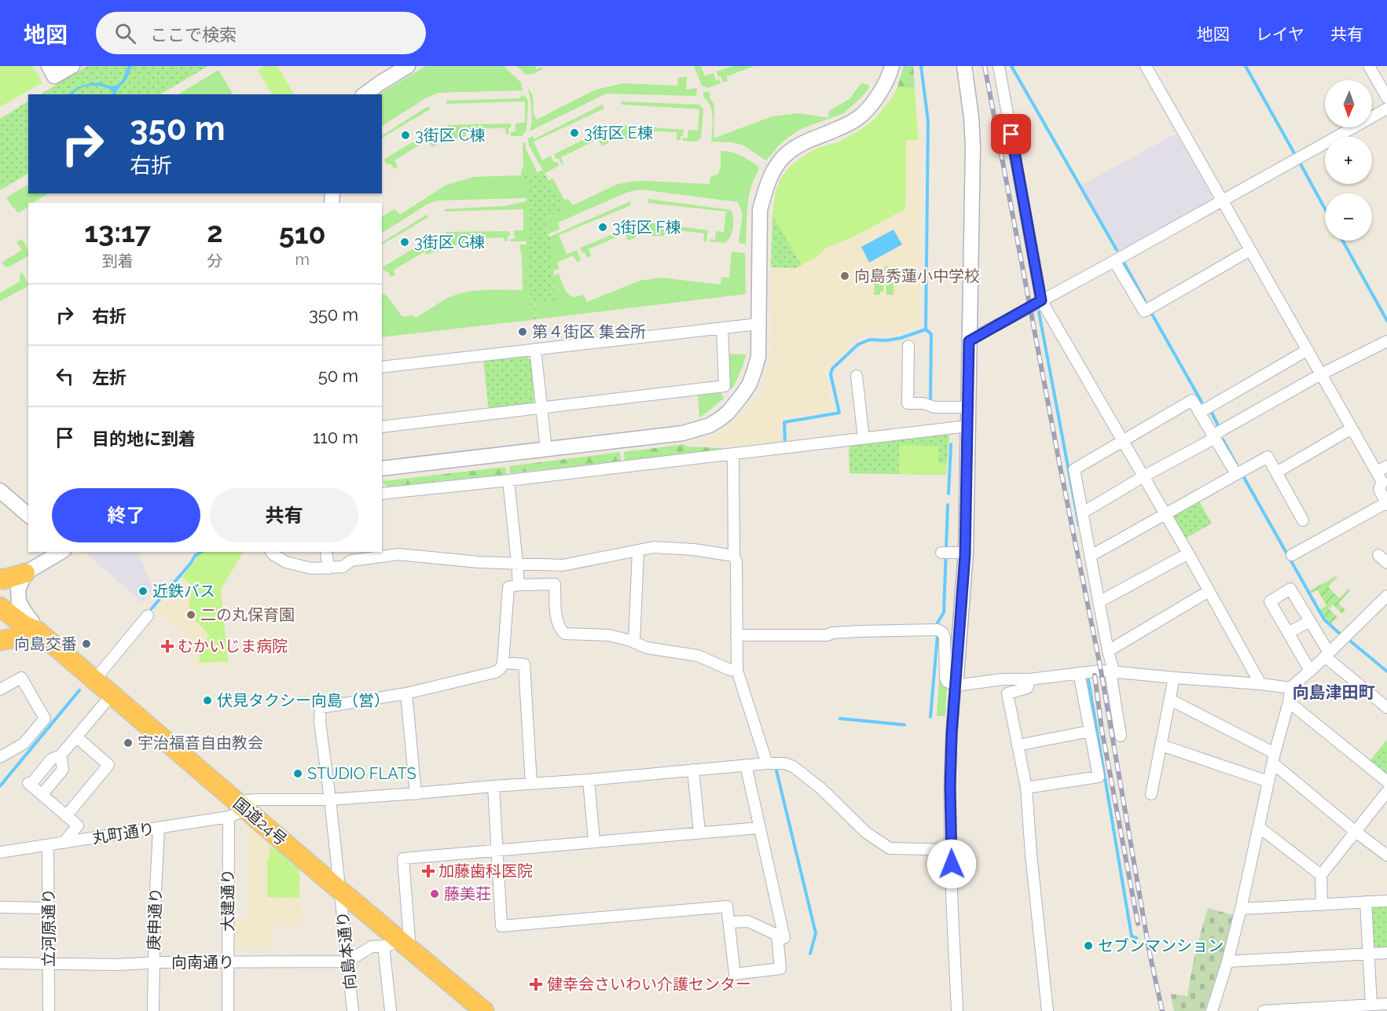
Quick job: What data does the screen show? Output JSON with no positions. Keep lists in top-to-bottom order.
{
  "streets": {
    "highway": ["国道24号"],
    "street": [
      "丸町通り",
      "大建通り",
      "庚申通り",
      "立河原通り",
      "向島本通り",
      "向南通り"
    ]
  },
  "crossings": [
    ["国道24号", "丸町通り"],
    ["国道24号", "大建通り"],
    ["国道24号", "向島本通り"],
    ["丸町通り", "大建通り"],
    ["丸町通り", "庚申通り"],
    ["丸町通り", "立河原通り"],
    ["丸町通り", "向島本通り"],
    ["大建通り", "向南通り"],
    ["庚申通り", "向南通り"],
    ["立河原通り", "向南通り"],
    ["向島本通り", "向南通り"]
  ],
  "districts": ["向島津田町"],
  "places": {
    "other": [
      "3街区 E棟",
      "3街区 C棟",
      "3街区 F棟",
      "3街区 G棟",
      "向島秀蓮小中学校",
      "第４街区 集会所",
      "近鉄バス",
      "二の丸保育園",
      "向島交番",
      "伏見タクシー向島（営）",
      "宇治福音自由教会",
      "STUDIO FLATS",
      "藤美荘",
      "セブンマンション"
    ],
    "health": ["むかいじま病院", "加藤歯科医院", "健幸会さいわい介護センター"]
  },
  "north": "bottom",
  "page": {
    "header": "地図",
    "search": "ここで検索",
    "nav": ["地図", "レイヤ", "共有"],
    "map_buttons": ["+", "−"],
    "turn": ["350 m", "右折"],
    "eta": [
      "13:17",
      "到着",
      "2",
      "分",
      "510",
      "m"
    ],
    "list": [
      {
        "name": "右折",
        "value": "350 m"
      },
      {
        "name": "左折",
        "value": "50 m"
      },
      {
        "name": "目的地に到着",
        "value": "110 m"
      }
    ],
    "buttons": ["終了", "共有"]
  }
}
